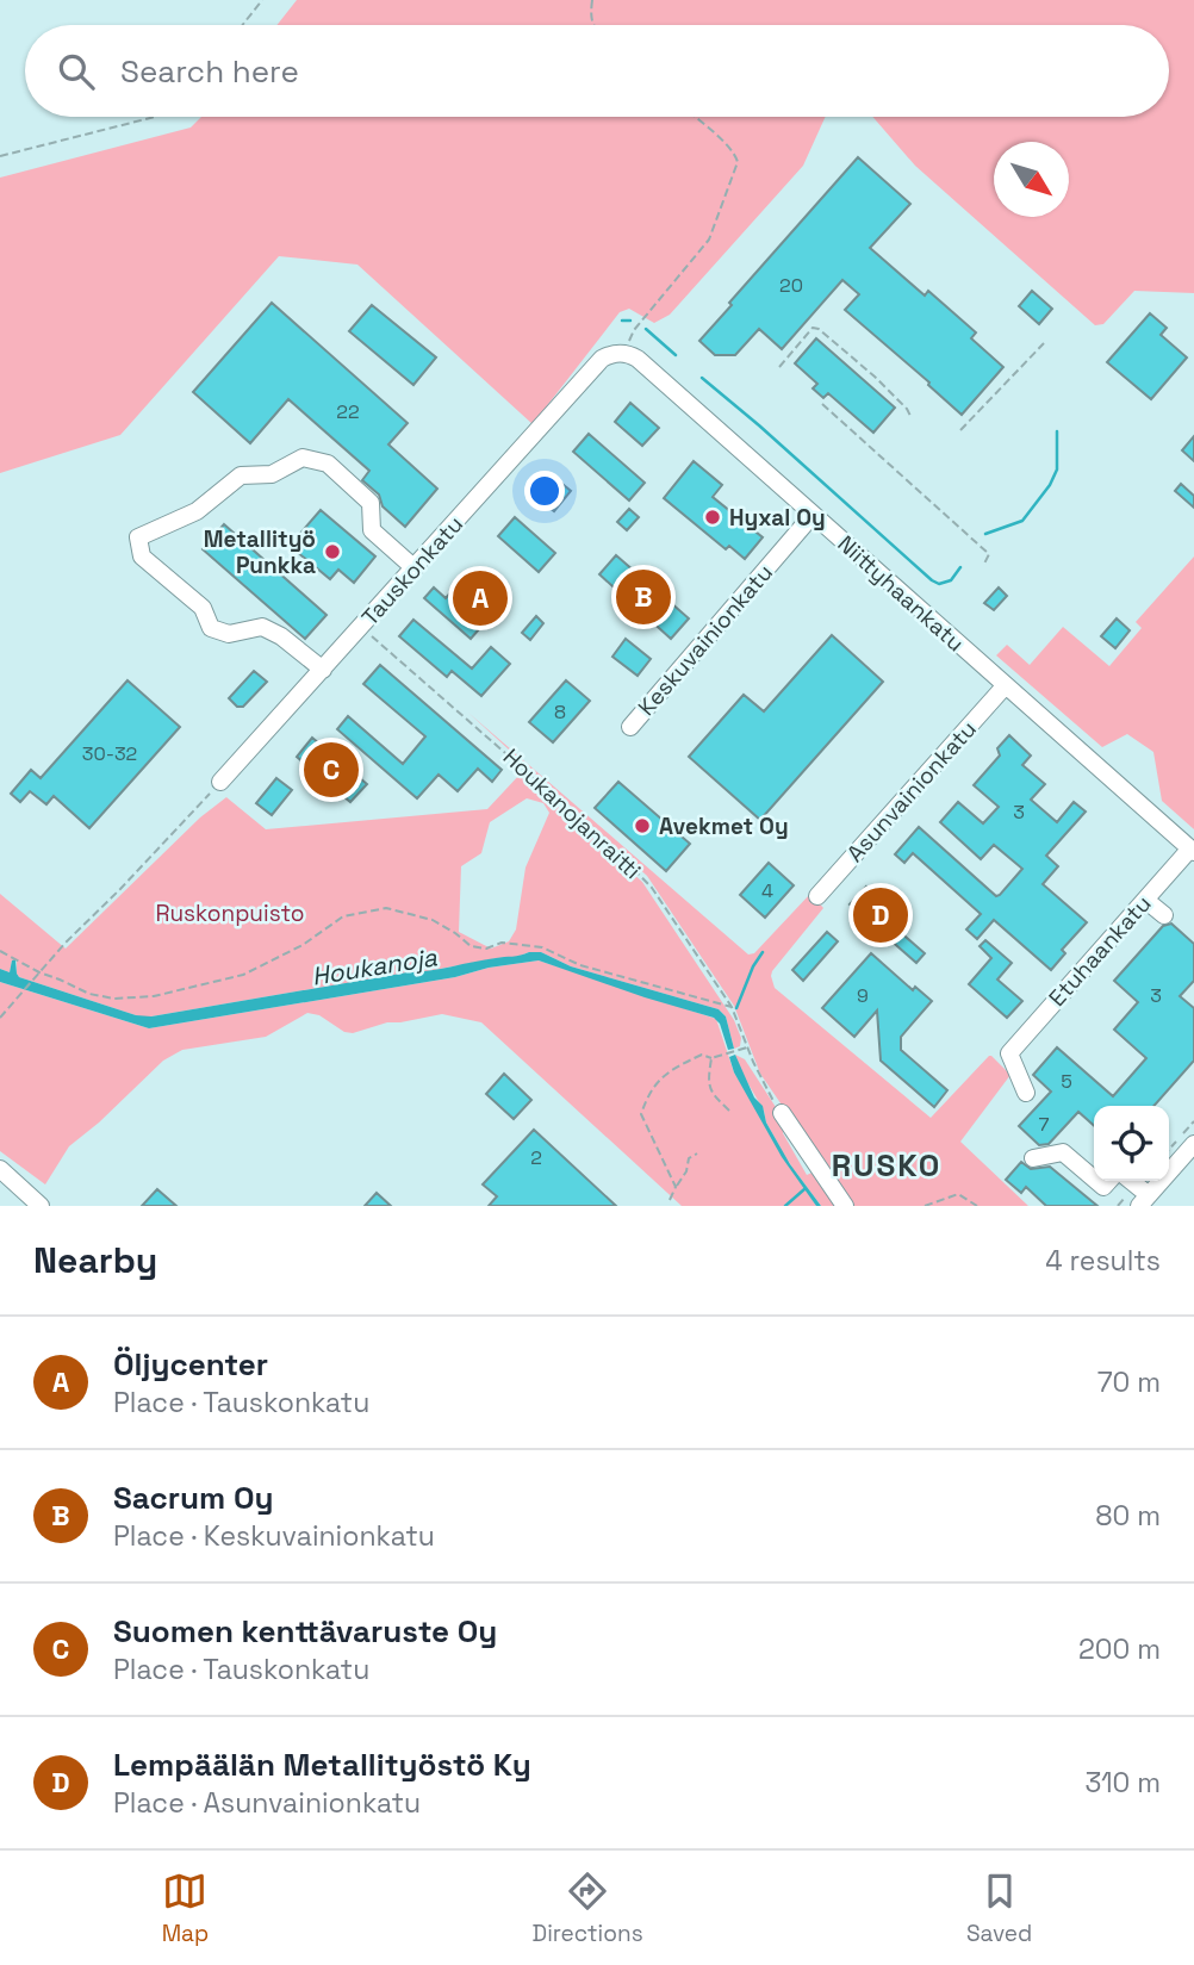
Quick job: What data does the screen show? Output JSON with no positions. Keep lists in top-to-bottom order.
{
  "streets": {
    "street": [
      "Tauskonkatu",
      "Niittyhaankatu",
      "Keskuvainionkatu",
      "Asunvainionkatu",
      "Etuhaankatu"
    ],
    "path": ["Houkanojanraitti"]
  },
  "crossings": [
    ["Tauskonkatu", "Niittyhaankatu"],
    ["Tauskonkatu", "Houkanojanraitti"],
    ["Niittyhaankatu", "Keskuvainionkatu"],
    ["Niittyhaankatu", "Asunvainionkatu"],
    ["Niittyhaankatu", "Etuhaankatu"]
  ],
  "districts": ["RUSKO"],
  "water": ["Houkanoja"],
  "parks": ["Ruskonpuisto"],
  "places": ["Hyxal Oy", "Metallityö Punkka", "Avekmet Oy"],
  "house_numbers": [
    "20",
    "22",
    "8",
    "30-32",
    "3",
    "4",
    "9",
    "3",
    "5",
    "7",
    "2"
  ],
  "north": "bottom right",
  "page": {
    "search": "Search here",
    "pins": [
      "B",
      "A",
      "C",
      "D"
    ],
    "heading": ["Nearby", "4 results"],
    "list": [
      {
        "mark": "A",
        "name": "Öljycenter",
        "note": "Place · Tauskonkatu",
        "value": "70 m"
      },
      {
        "mark": "B",
        "name": "Sacrum Oy",
        "note": "Place · Keskuvainionkatu",
        "value": "80 m"
      },
      {
        "mark": "C",
        "name": "Suomen kenttävaruste Oy",
        "note": "Place · Tauskonkatu",
        "value": "200 m"
      },
      {
        "mark": "D",
        "name": "Lempäälän Metallityöstö Ky",
        "note": "Place · Asunvainionkatu",
        "value": "310 m"
      }
    ],
    "nav": ["Map", "Directions", "Saved"]
  }
}
